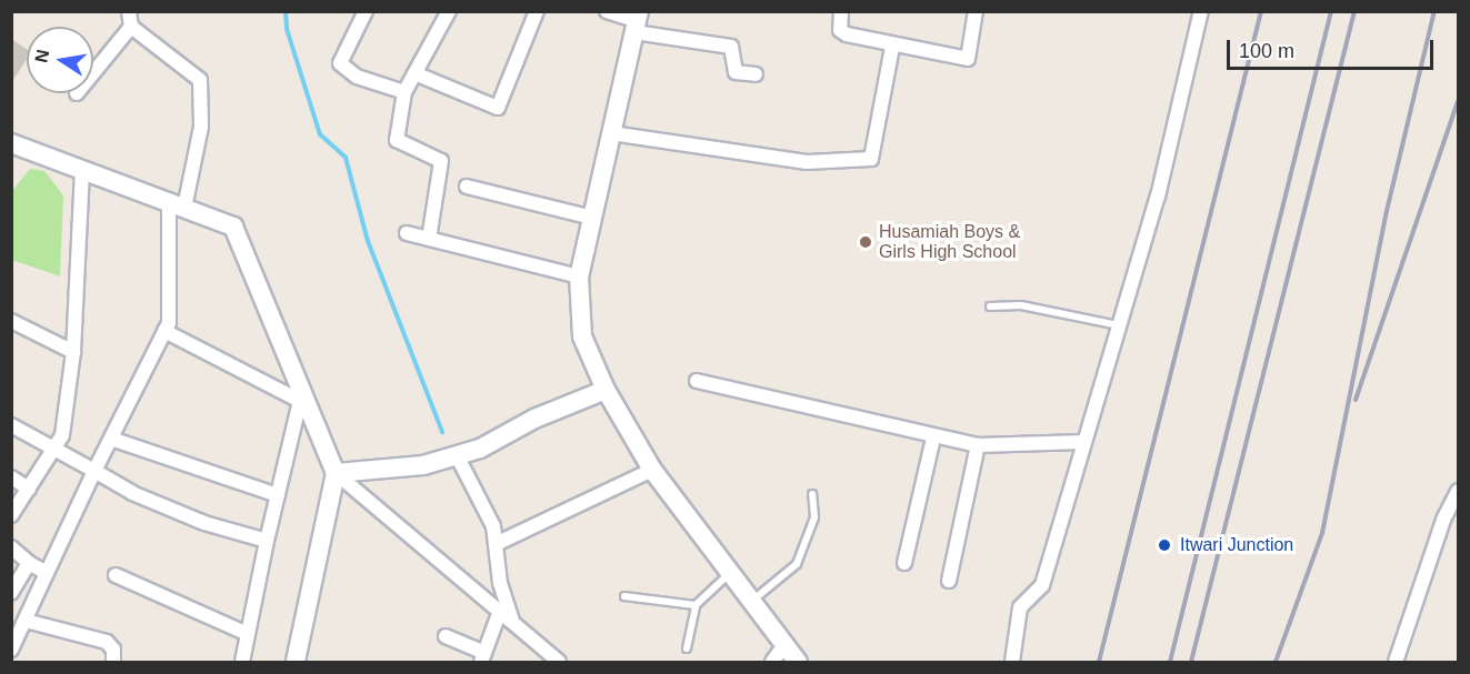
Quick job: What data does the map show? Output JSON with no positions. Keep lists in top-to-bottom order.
{
  "places": ["Husamiah Boys & Girls High School", "Itwari Junction"],
  "scale_bar": "100 m",
  "north": "left"
}
